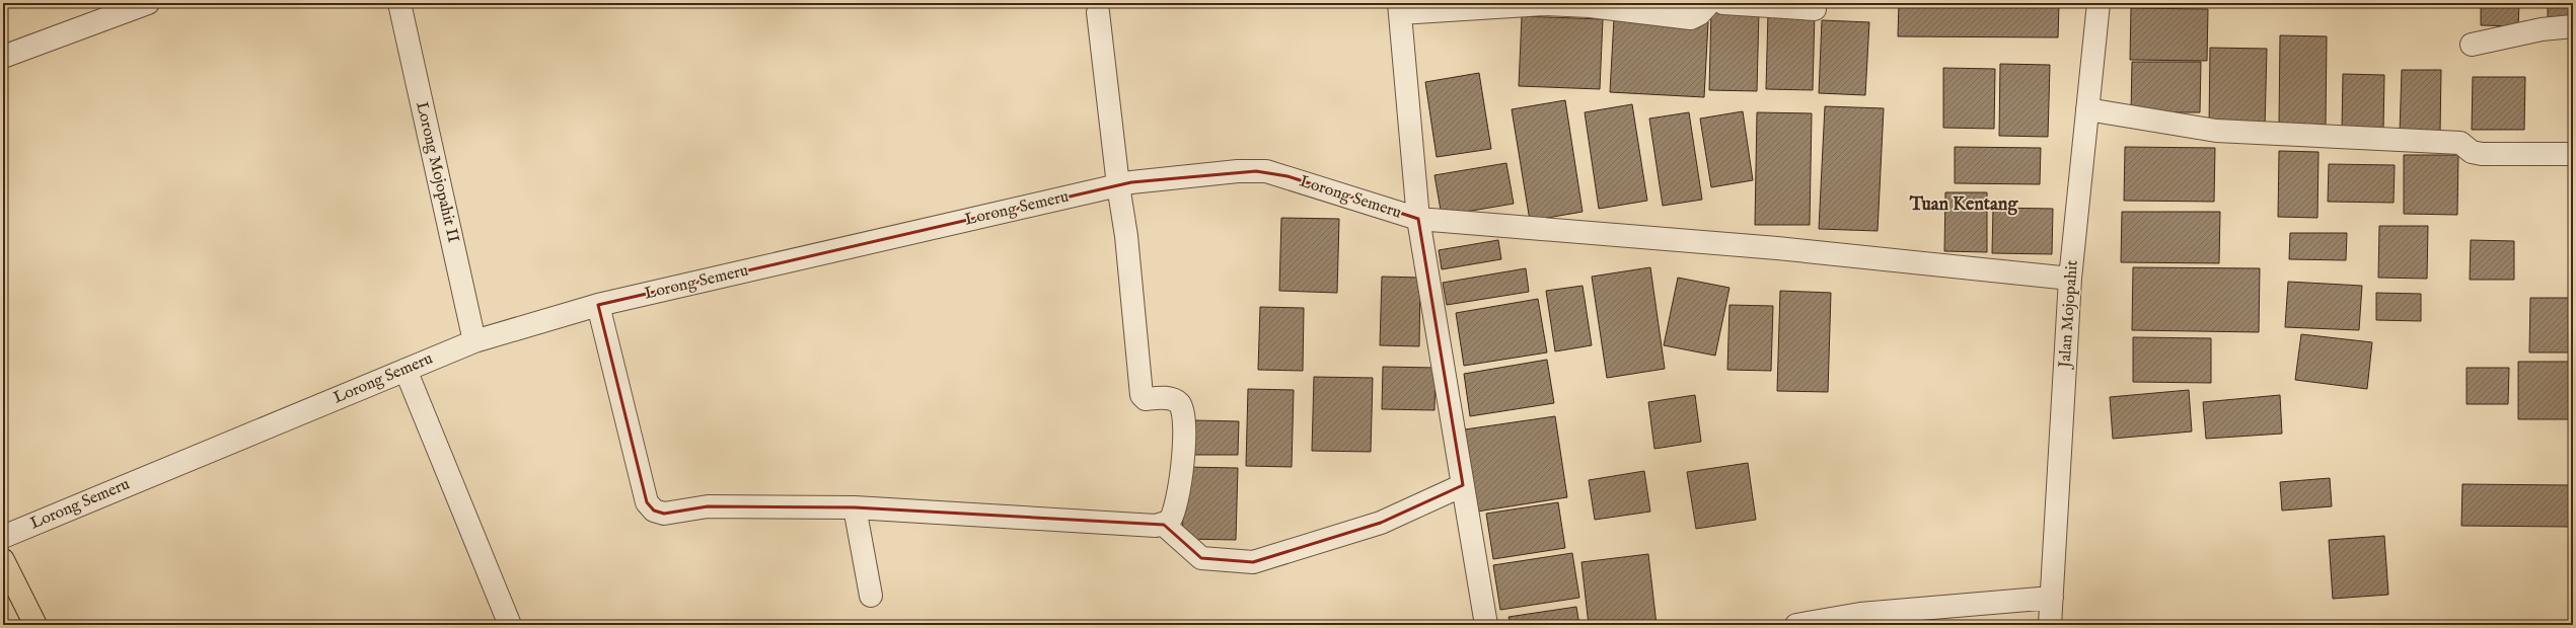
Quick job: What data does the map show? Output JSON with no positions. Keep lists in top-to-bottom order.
{
  "streets": {
    "street": ["Lorong Mojopahit II", "Lorong Semeru", "Jalan Mojopahit"]
  },
  "crossings": [
    ["Lorong Mojopahit II", "Lorong Semeru"],
    ["Lorong Semeru", "Jalan Mojopahit"]
  ],
  "districts": ["Tuan Kentang"]
}
